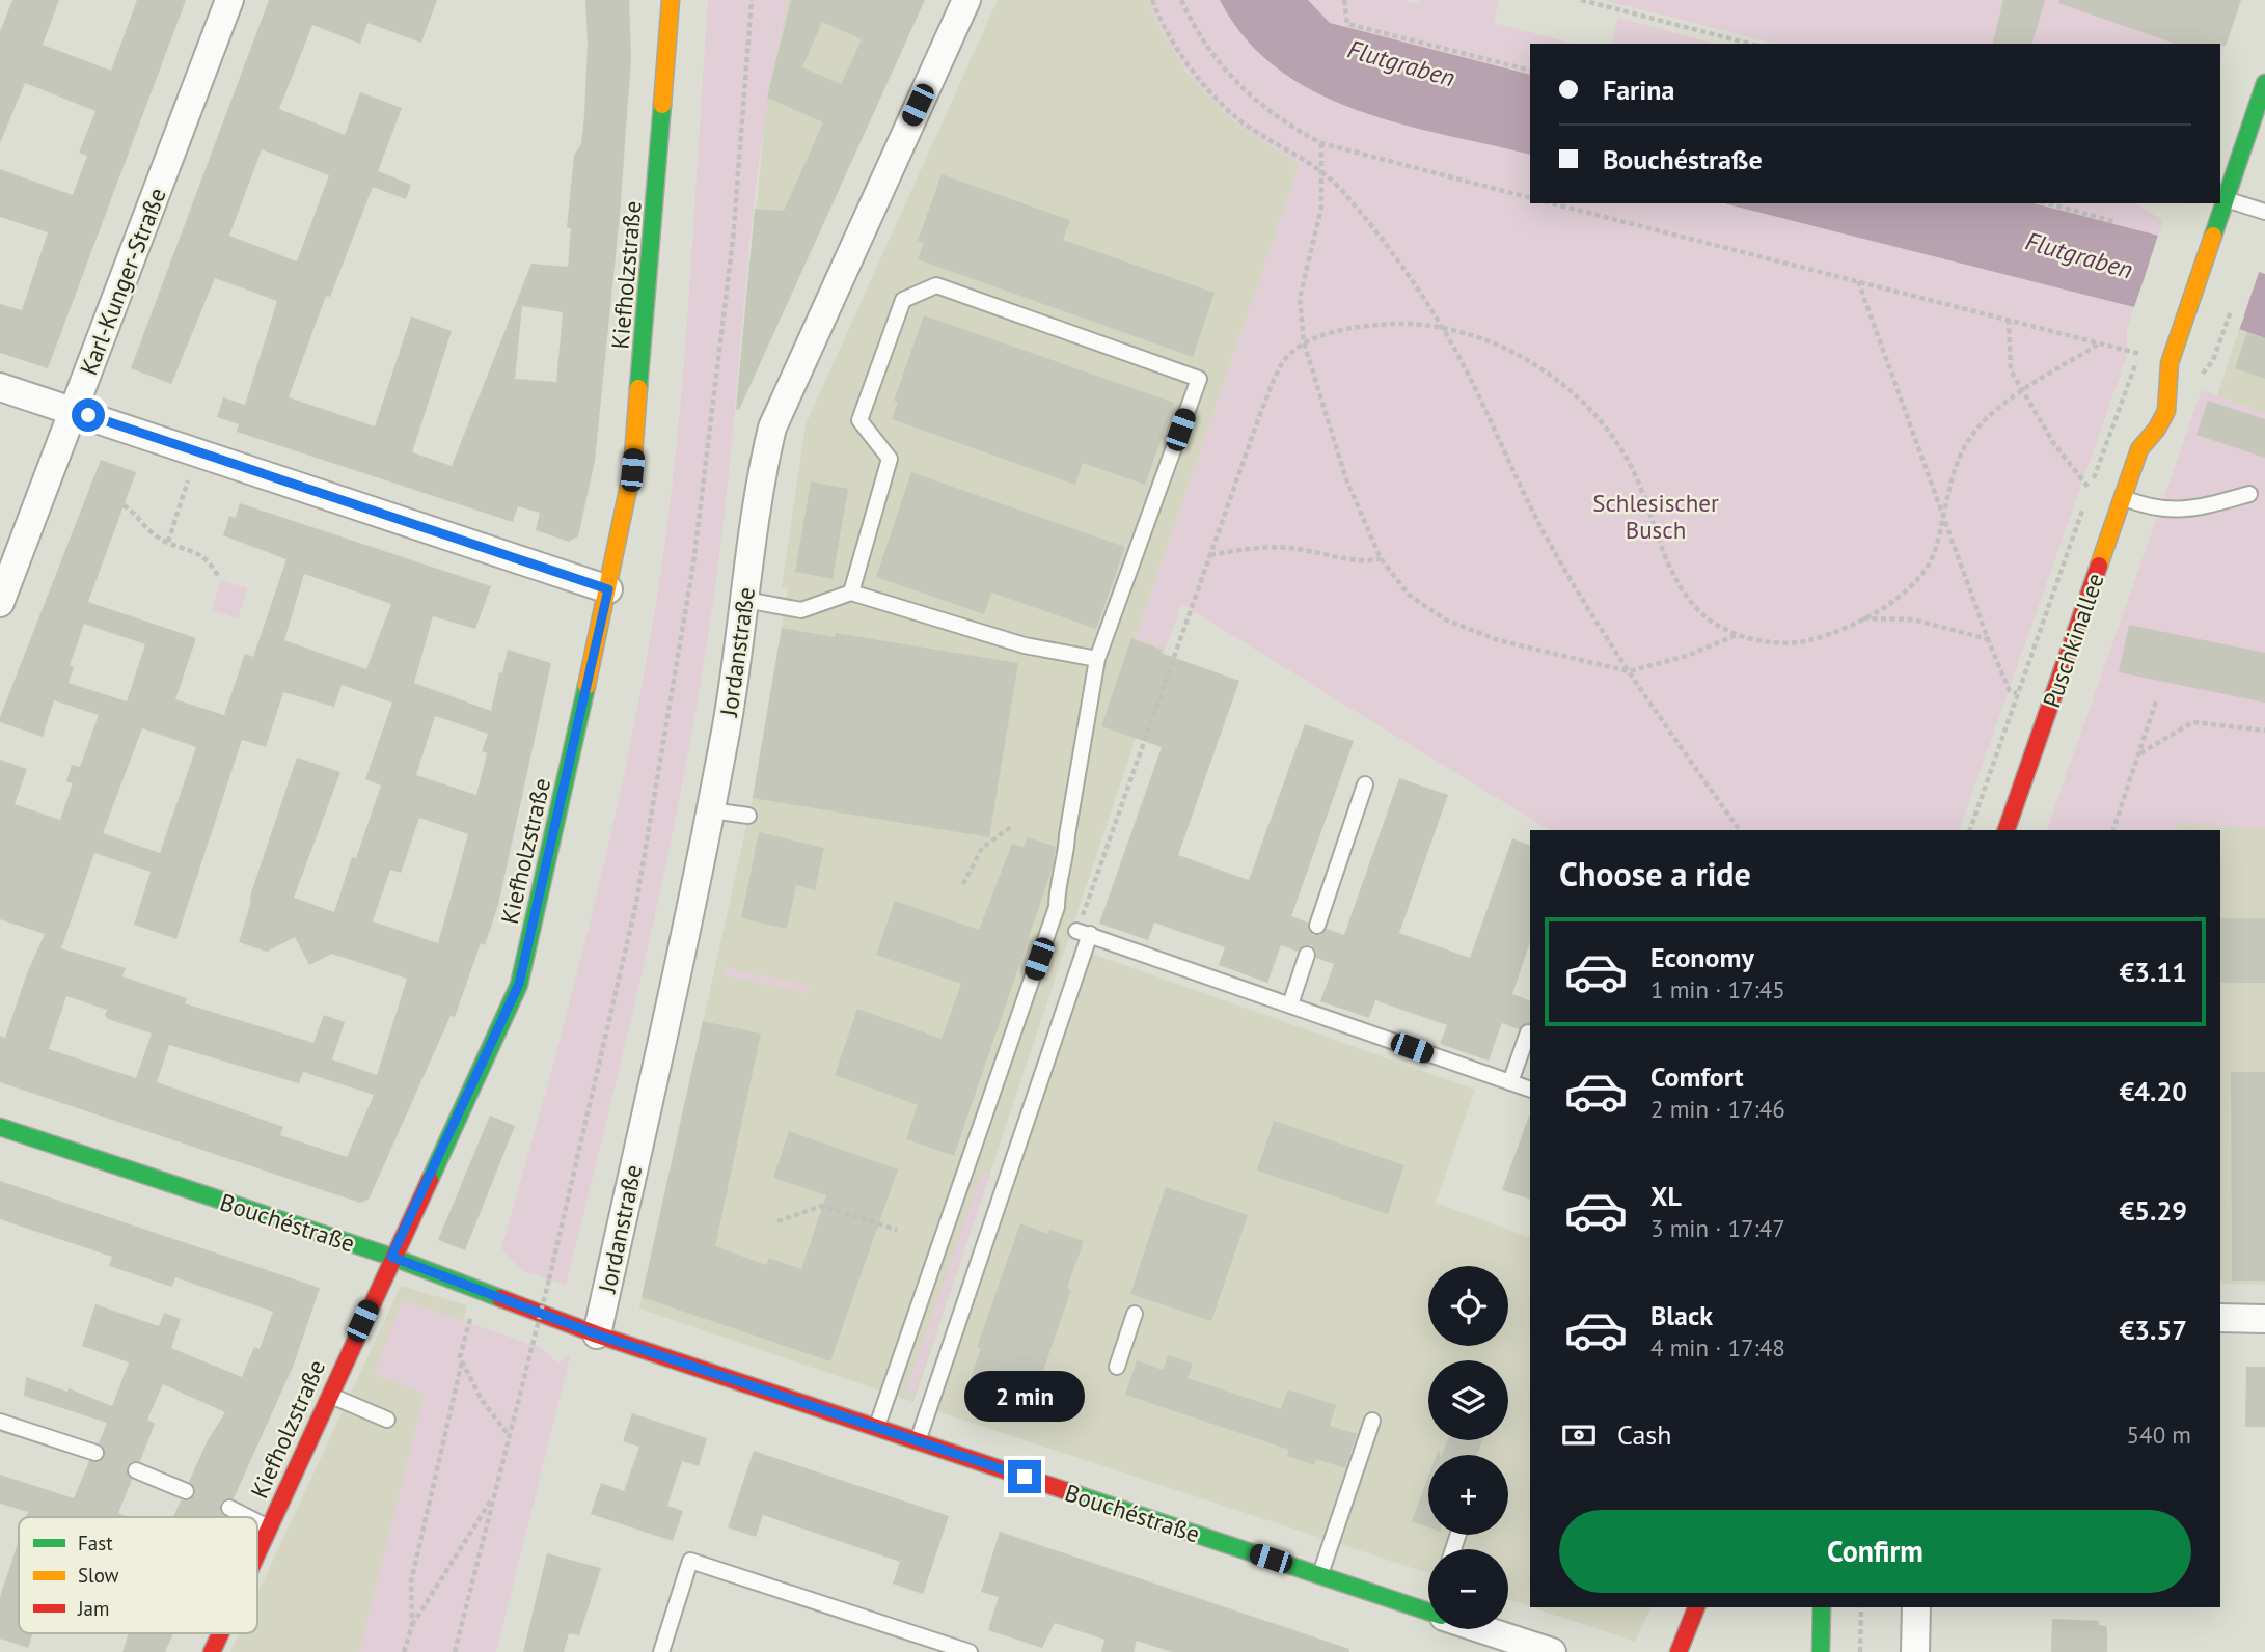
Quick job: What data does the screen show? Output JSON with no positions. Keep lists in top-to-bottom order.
{
  "streets": {
    "street": [
      "Kiefholzstraße",
      "Karl-Kunger-Straße",
      "Puschkinallee",
      "Jordanstraße",
      "Bouchéstraße"
    ]
  },
  "crossings": [
    ["Kiefholzstraße", "Bouchéstraße"],
    ["Jordanstraße", "Bouchéstraße"]
  ],
  "water": ["Flutgraben"],
  "parks": ["Schlesischer Busch"],
  "legend": ["Fast", "Slow", "Jam"],
  "page": {
    "banner": ["Farina", "Bouchéstraße"],
    "heading": "Choose a ride",
    "list": [
      {
        "name": "Economy",
        "note": "1 min · 17:45",
        "value": "€3.11"
      },
      {
        "name": "Comfort",
        "note": "2 min · 17:46",
        "value": "€4.20"
      },
      {
        "name": "XL",
        "note": "3 min · 17:47",
        "value": "€5.29"
      },
      {
        "name": "Black",
        "note": "4 min · 17:48",
        "value": "€3.57"
      }
    ],
    "map_buttons": ["+", "−"],
    "bubble": "2 min",
    "pay": ["Cash", "540 m"],
    "buttons": "Confirm"
  }
}
